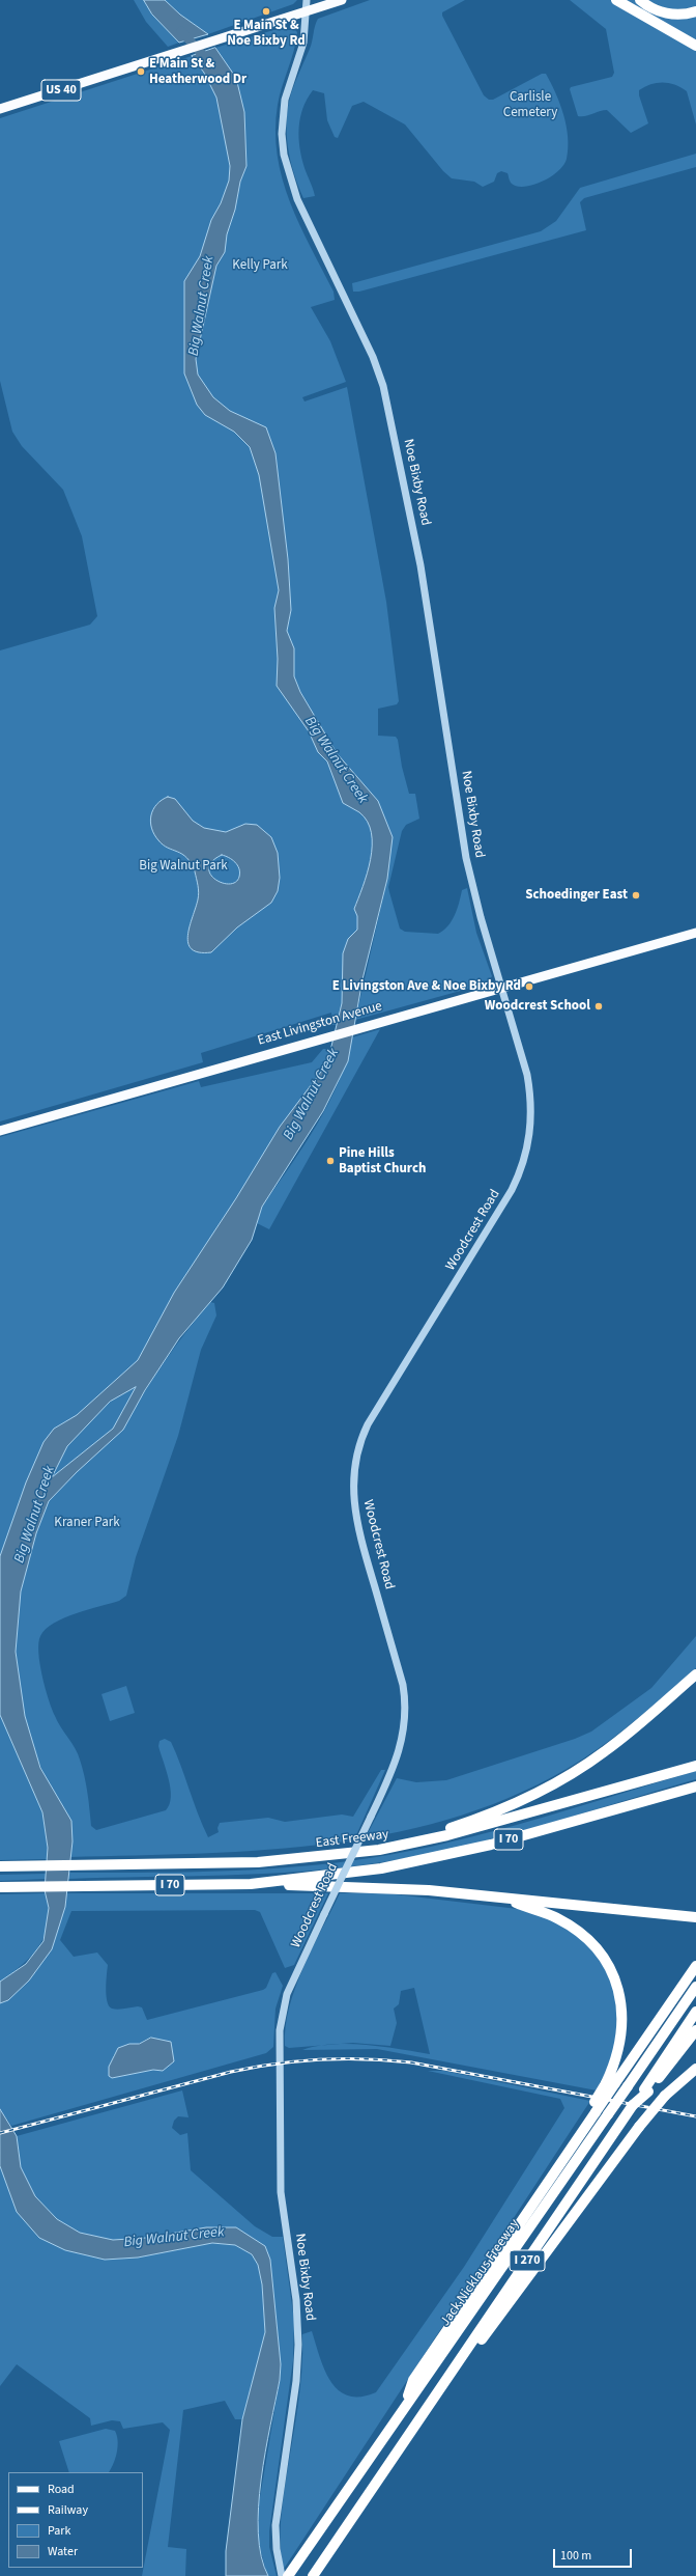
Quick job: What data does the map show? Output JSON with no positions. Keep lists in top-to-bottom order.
{
  "streets": {
    "highway": [
      "East Freeway",
      "I 70",
      "I 270",
      "Jack Nicklaus Freeway"
    ],
    "main road": ["US 40", "East Livingston Avenue"],
    "street": ["Noe Bixby Road", "Woodcrest Road"]
  },
  "crossings": [
    ["US 40", "Noe Bixby Road"],
    ["Noe Bixby Road", "East Livingston Avenue"],
    ["Noe Bixby Road", "Woodcrest Road"],
    ["East Livingston Avenue", "Woodcrest Road"]
  ],
  "water": ["Big Walnut Creek"],
  "parks": [
    "Carlisle Cemetery",
    "Kelly Park",
    "Big Walnut Park",
    "Kraner Park"
  ],
  "places": [
    "E Main St & Noe Bixby Rd",
    "E Main St & Heatherwood Dr",
    "Schoedinger East",
    "E Livingston Ave & Noe Bixby Rd",
    "Woodcrest School",
    "Pine Hills Baptist Church"
  ],
  "legend": [
    "Road",
    "Railway",
    "Park",
    "Water"
  ],
  "scale_bar": "100 m"
}
